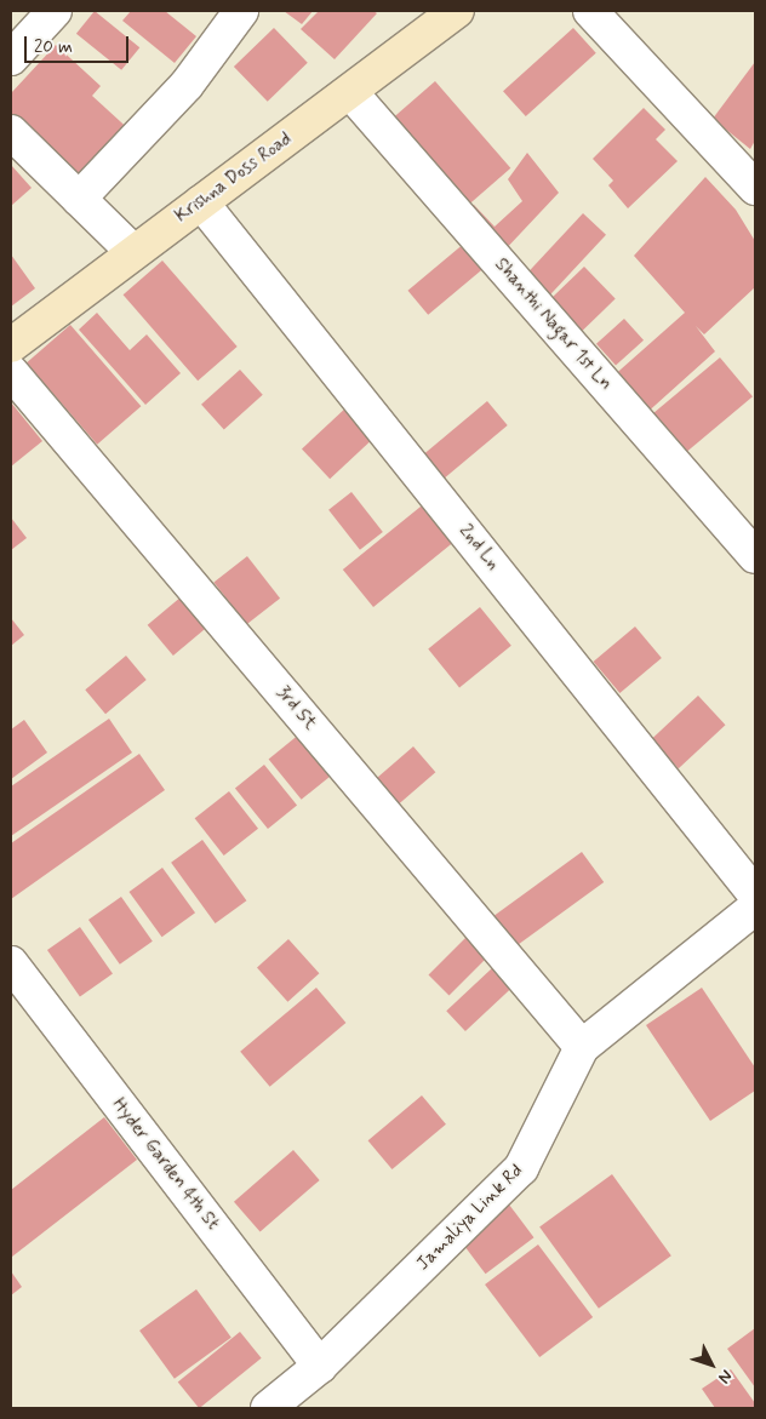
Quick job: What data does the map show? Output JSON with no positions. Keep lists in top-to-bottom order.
{
  "streets": {
    "street": [
      "Krishna Doss Road",
      "Shanthi Nagar 1st Ln",
      "2nd Ln",
      "3rd St",
      "Hyder Garden 4th St",
      "Jamaliya Link Rd"
    ]
  },
  "crossings": [
    ["Krishna Doss Road", "Shanthi Nagar 1st Ln"],
    ["Krishna Doss Road", "2nd Ln"],
    ["3rd St", "Jamaliya Link Rd"],
    ["Hyder Garden 4th St", "Jamaliya Link Rd"]
  ],
  "scale_bar": "20 m",
  "north": "bottom right"
}
